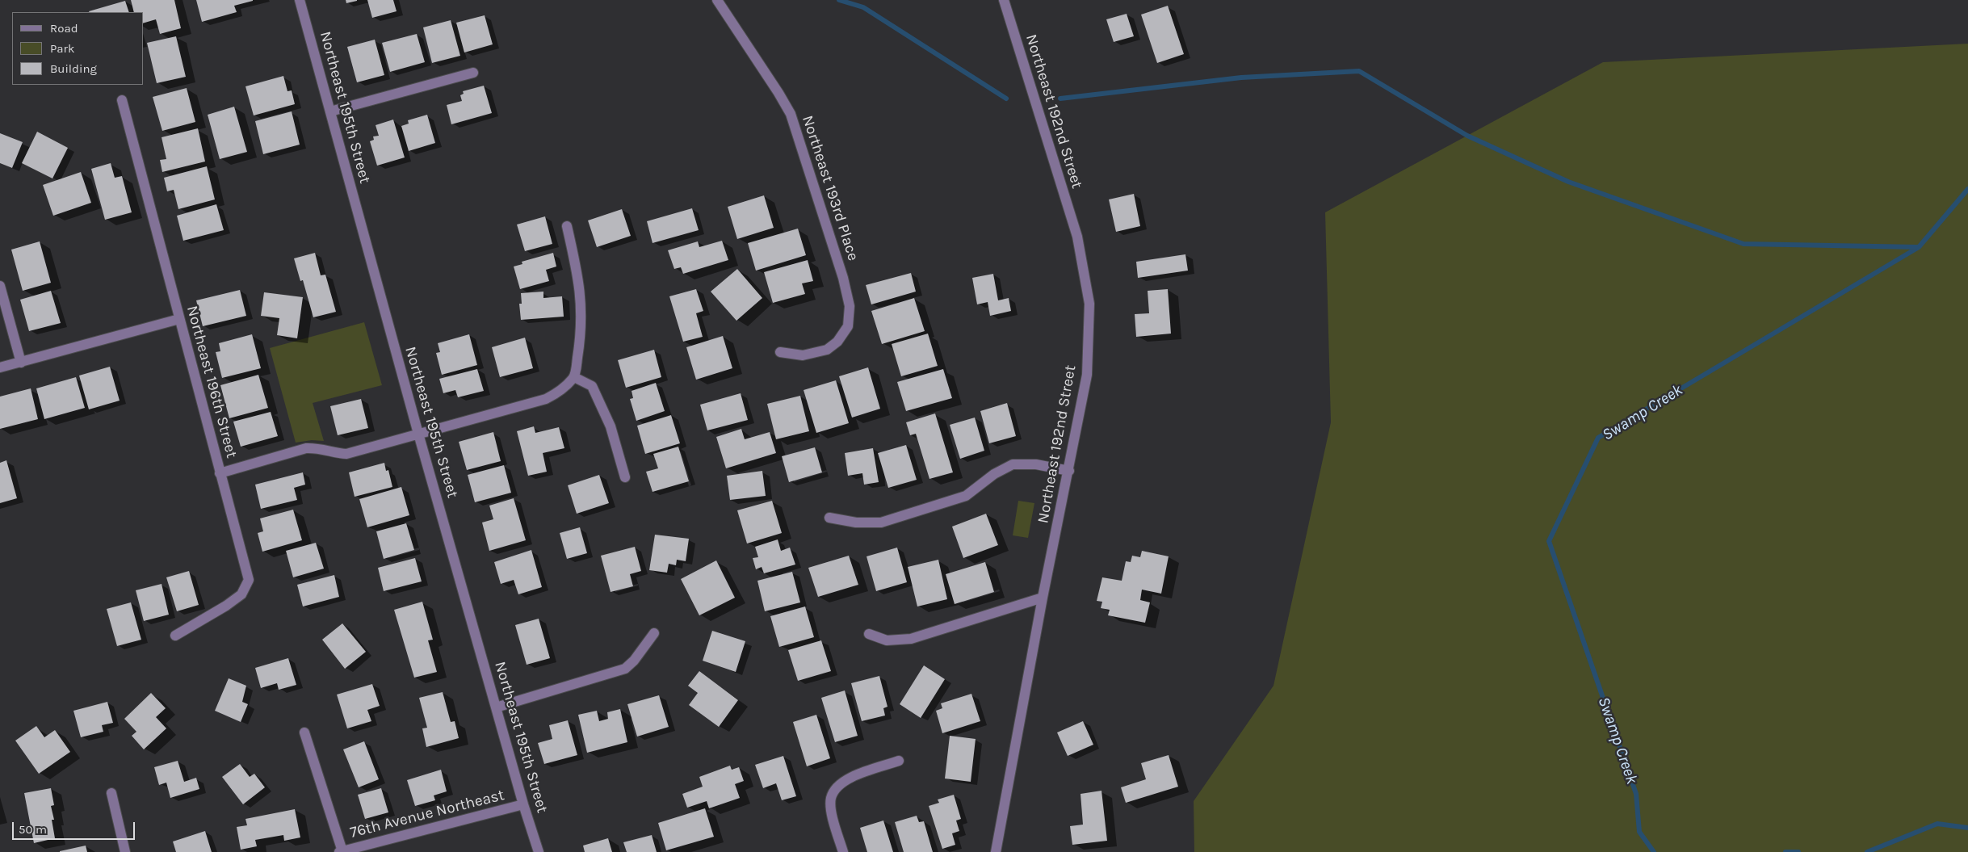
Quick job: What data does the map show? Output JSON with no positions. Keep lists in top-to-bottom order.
{
  "streets": {
    "street": [
      "Northeast 195th Street",
      "Northeast 192nd Street",
      "Northeast 193rd Place",
      "Northeast 196th Street",
      "76th Avenue Northeast"
    ]
  },
  "crossings": [
    ["Northeast 195th Street", "76th Avenue Northeast"]
  ],
  "water": ["Swamp Creek"],
  "legend": ["Road", "Park", "Building"],
  "scale_bar": "50 m"
}
